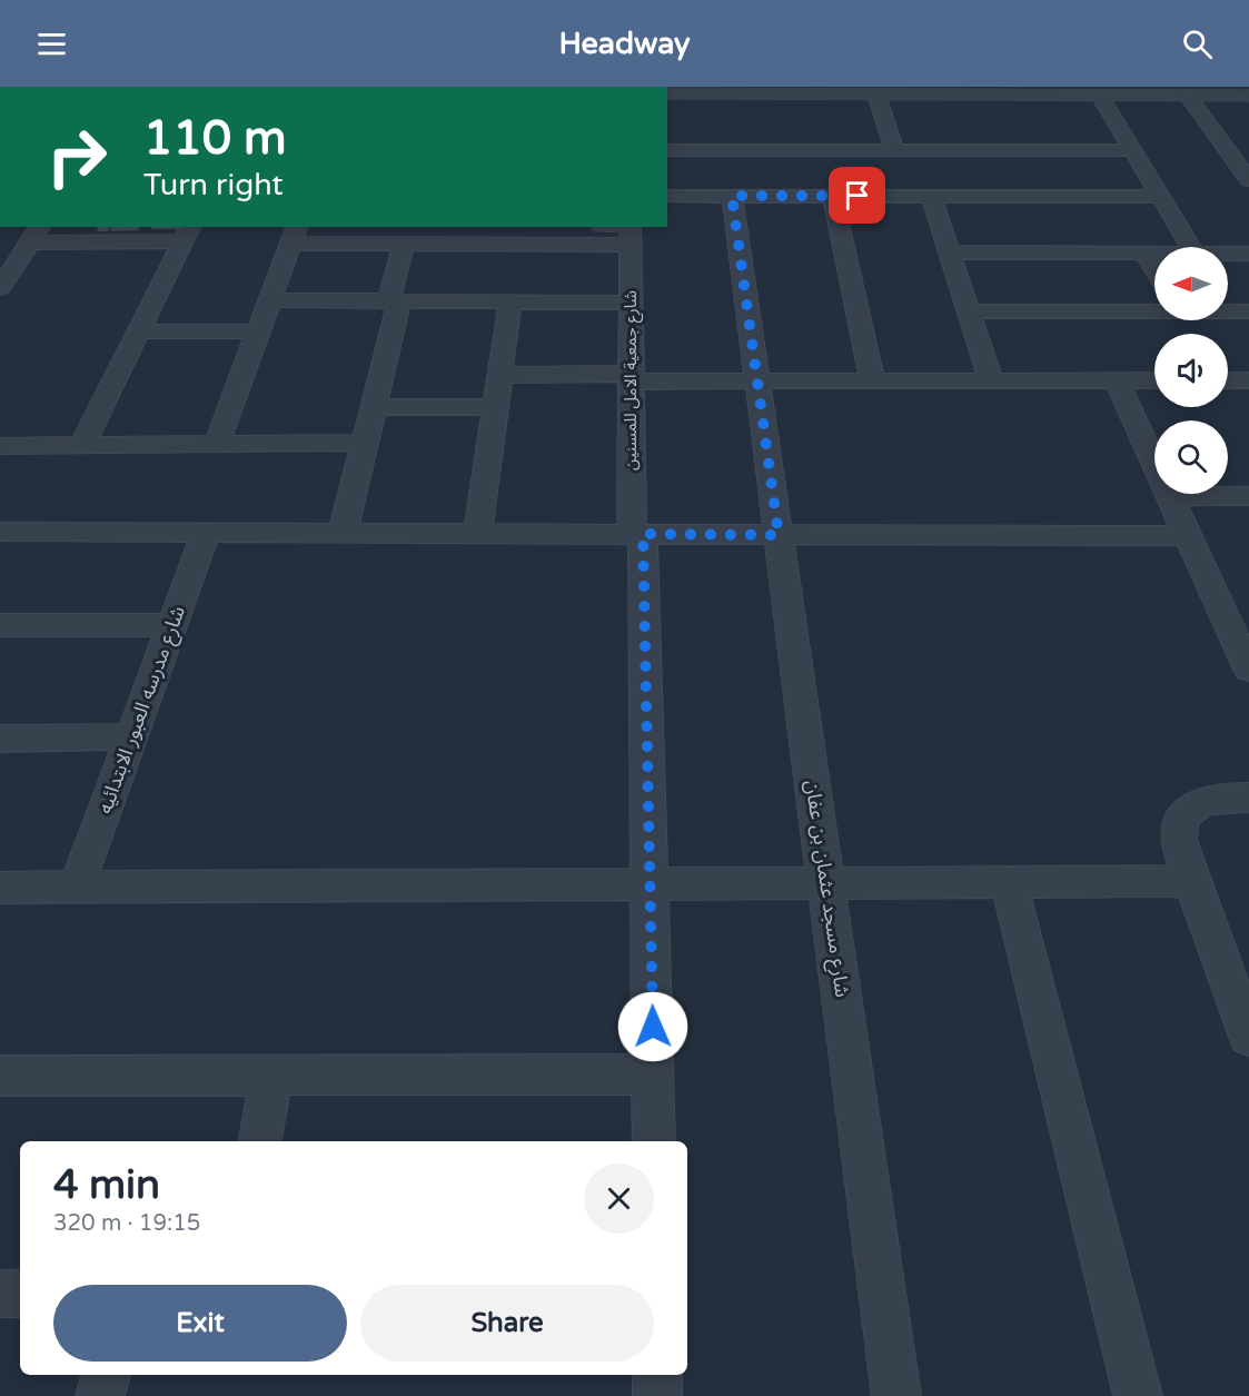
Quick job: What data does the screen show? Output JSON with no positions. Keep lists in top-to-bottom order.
{
  "streets": {
    "street": ["شارع جمعية الامل للمسنين", "شارع مدرسه العبور الابتدائيه", "شارع مسجد عثمان بن عفان"]
  },
  "north": "left",
  "page": {
    "header": "Headway",
    "turn": ["110 m", "Turn right"],
    "heading": ["4 min", "320 m · 19:15"],
    "buttons": ["Exit", "Share"]
  }
}
